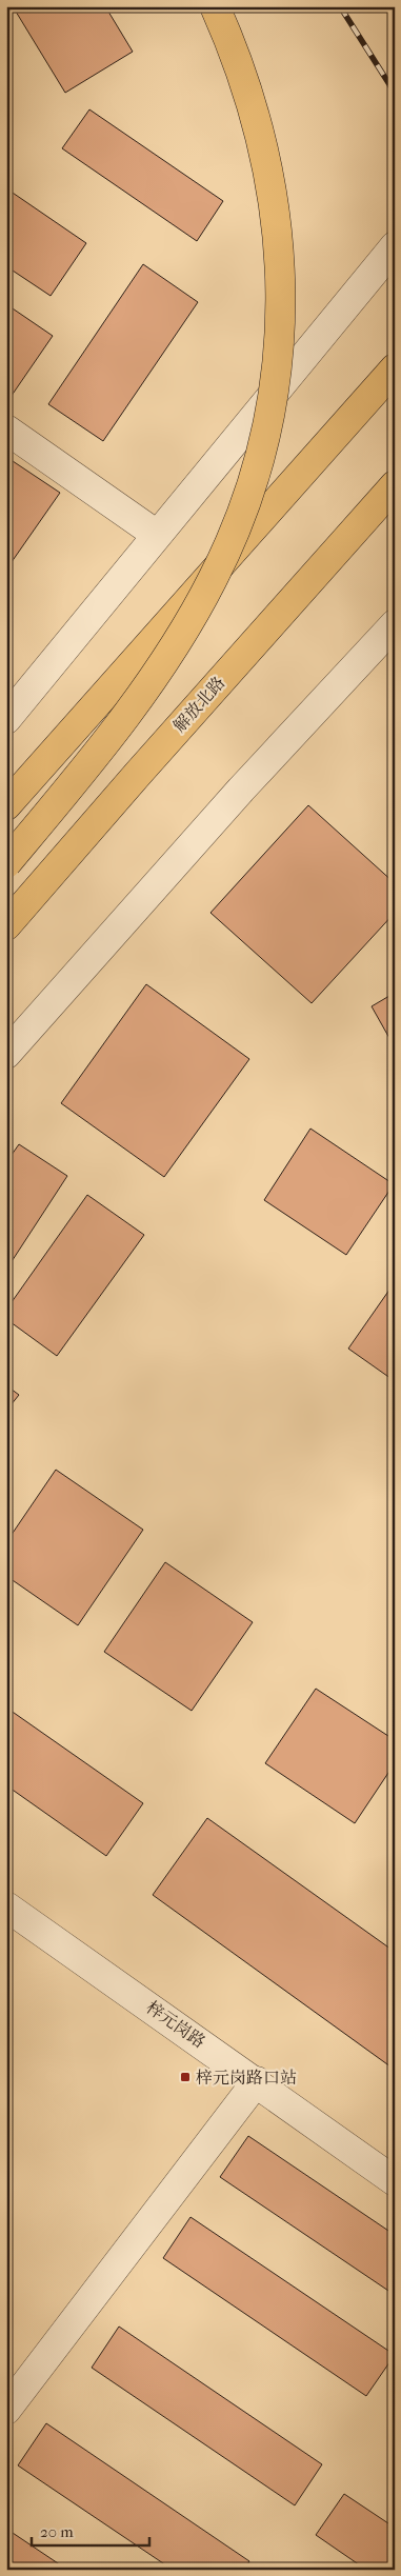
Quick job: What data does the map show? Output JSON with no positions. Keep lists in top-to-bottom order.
{
  "streets": {
    "highway": ["解放北路"],
    "street": ["梓元岗路"]
  },
  "places": {
    "transit": ["梓元岗路口站"]
  },
  "scale_bar": "20 m"
}
